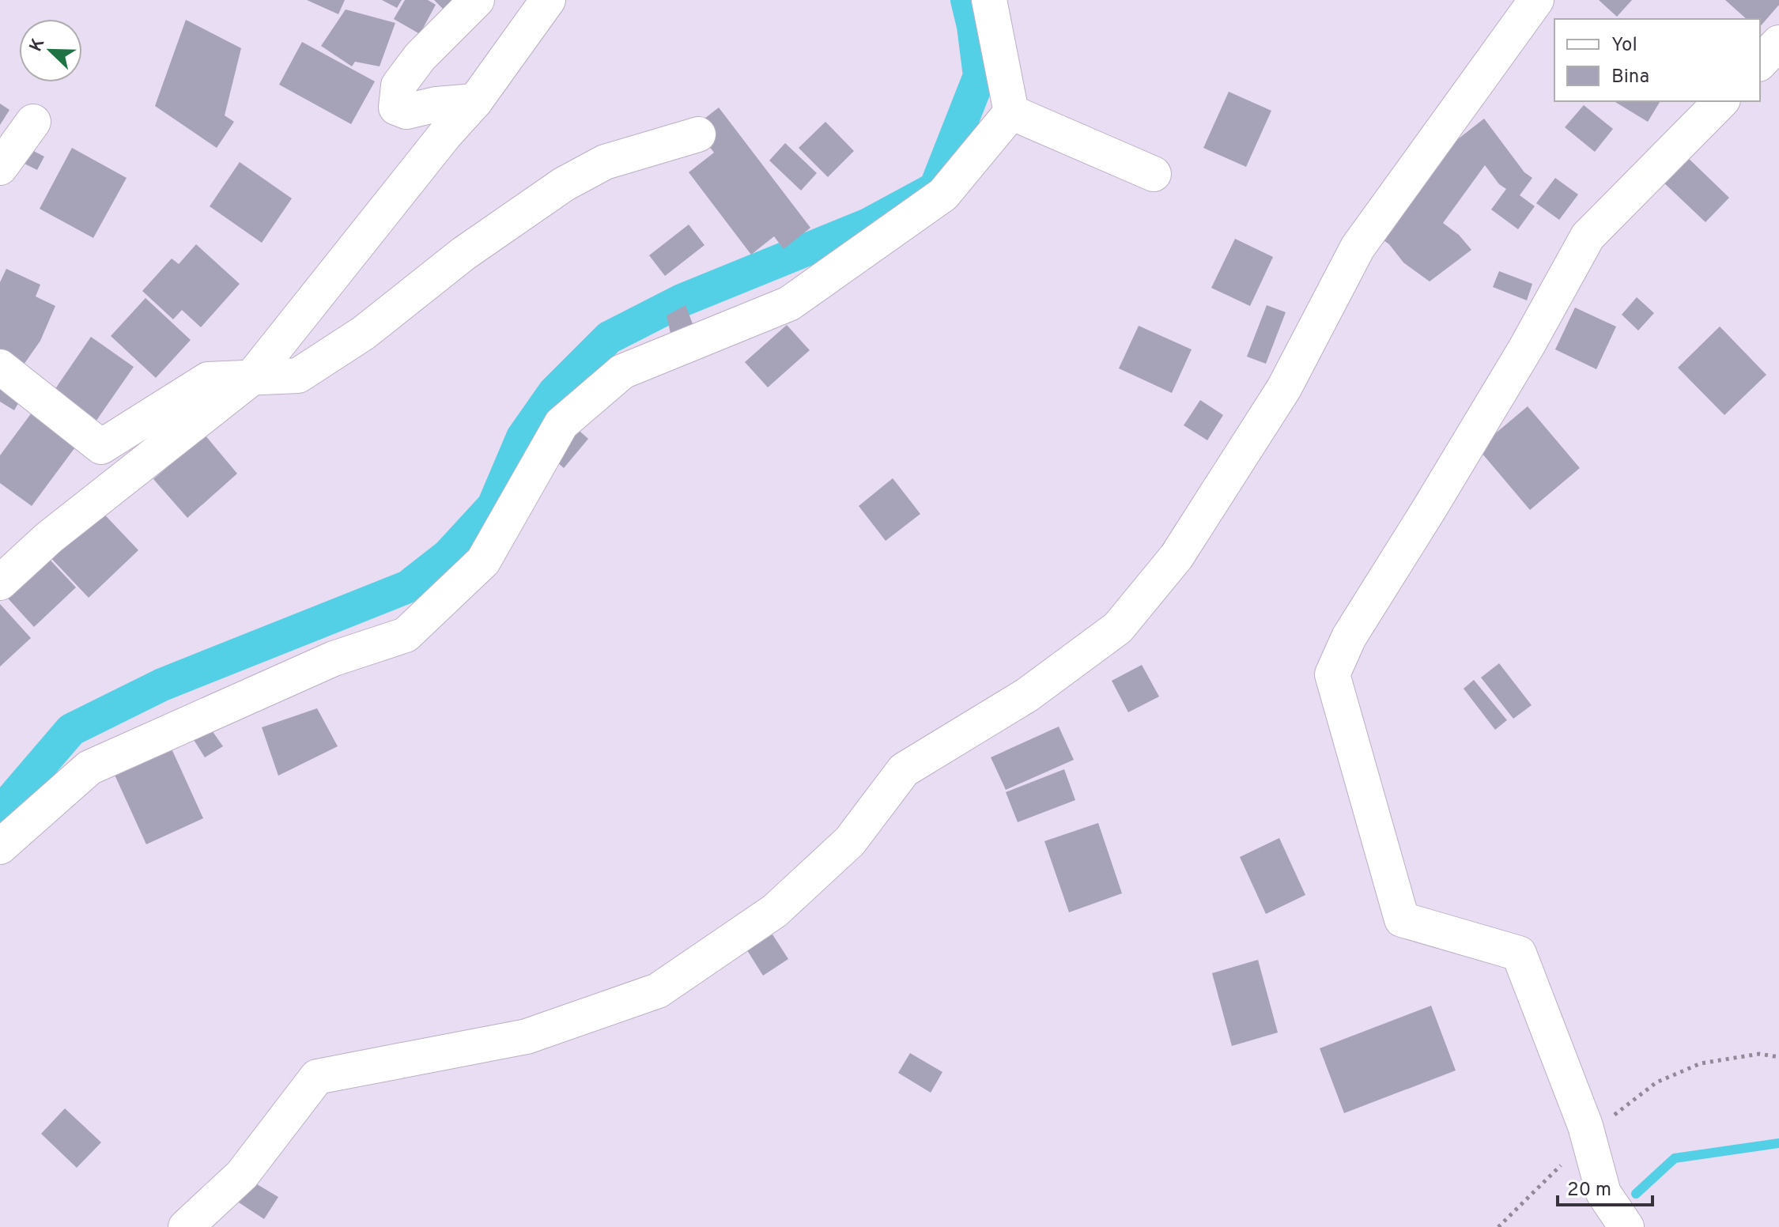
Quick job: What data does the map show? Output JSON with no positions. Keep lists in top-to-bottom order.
{
  "legend": ["Yol", "Bina"],
  "scale_bar": "20 m",
  "north": "top left"
}
